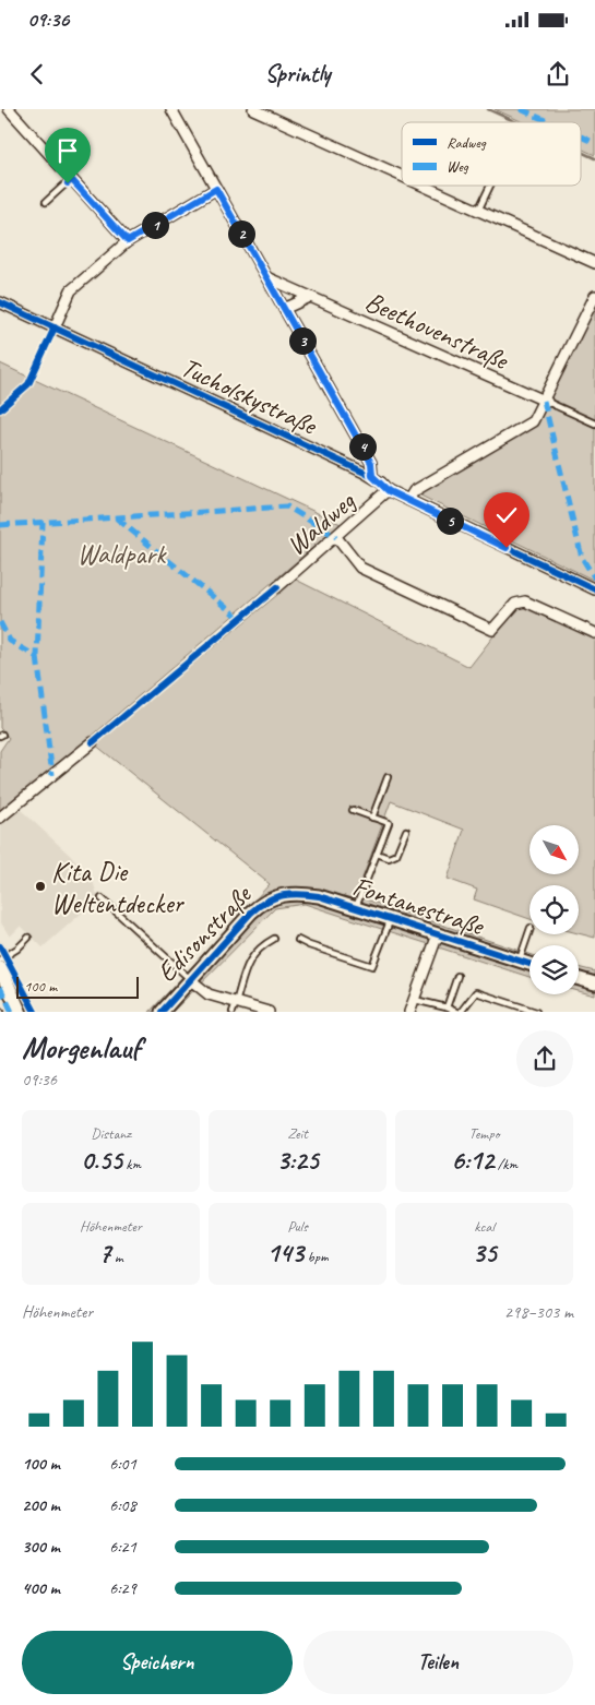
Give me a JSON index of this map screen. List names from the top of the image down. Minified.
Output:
{"streets":{"street":["Beethovenstraße","Tucholskystraße","Waldweg","Fontanestraße","Edisonstraße"]},"crossings":[["Tucholskystraße","Waldweg"],["Fontanestraße","Edisonstraße"]],"parks":["Waldpark"],"places":["Kita Die Weltentdecker"],"legend":["Radweg","Weg"],"scale_bar":"100 m","north":"bottom right","page":{"status":"09:36","header":"Sprintly","pins":["1","2","3","4","5"],"scale":"100 m","heading":["Morgenlauf","09:36"],"stats":[["Distanz","0.55 km"],["Zeit","3:25"],["Tempo","6:12 /km"],["Höhenmeter","7 m"],["Puls","143 bpm"],["kcal","35"]],"chart":["Höhenmeter","298–303 m"],"list":[{"name":"100 m","note":"6:01"},{"name":"200 m","note":"6:08"},{"name":"300 m","note":"6:21"},{"name":"400 m","note":"6:29"}],"buttons":["Speichern","Teilen"]}}
